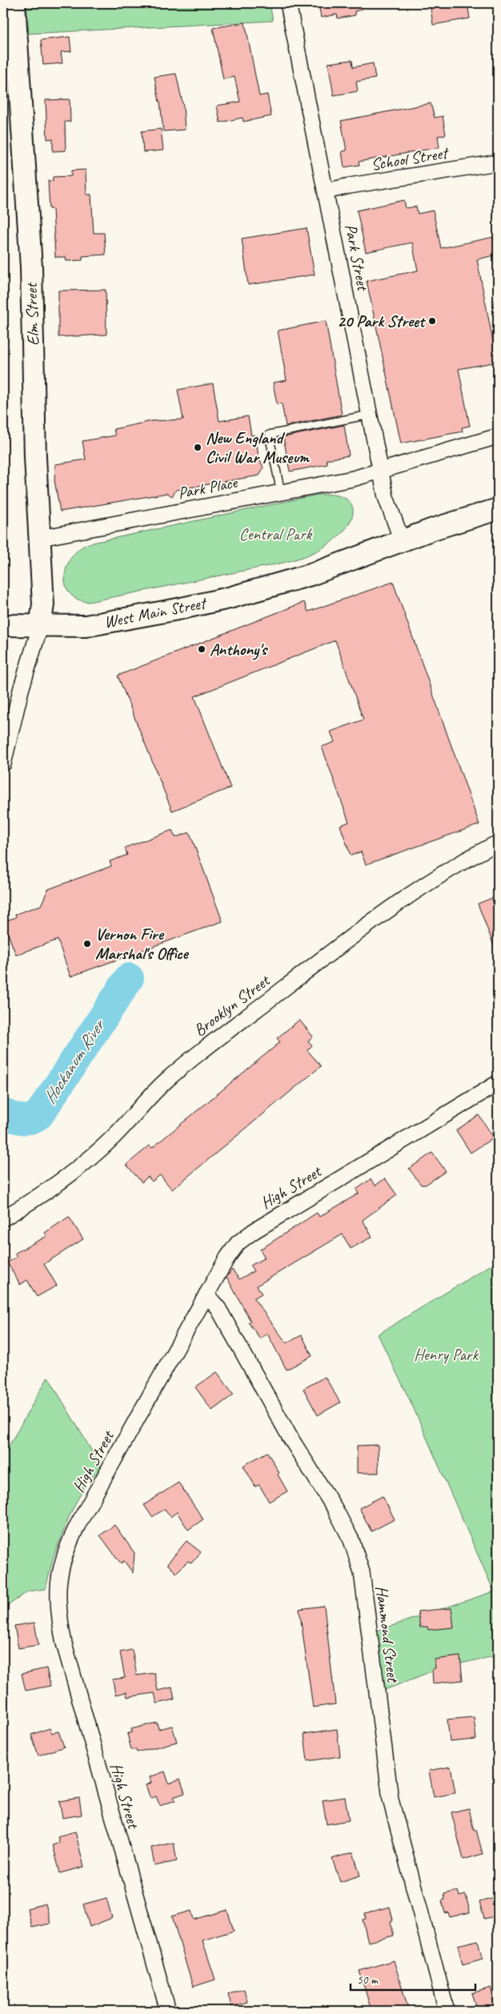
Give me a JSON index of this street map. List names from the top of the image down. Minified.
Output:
{"streets":{"street":["School Street","Park Street","Elm Street","Park Place","West Main Street","Brooklyn Street","High Street","Hammond Street"]},"crossings":[["School Street","Park Street"],["Park Street","Park Place"],["Park Street","West Main Street"],["Elm Street","Park Place"],["Elm Street","West Main Street"],["High Street","Hammond Street"]],"water":["Hockanum River"],"parks":["Central Park","Henry Park"],"places":["20 Park Street","New England Civil War Museum","Anthony's","Vernon Fire Marshal's Office"],"scale_bar":"50 m"}
